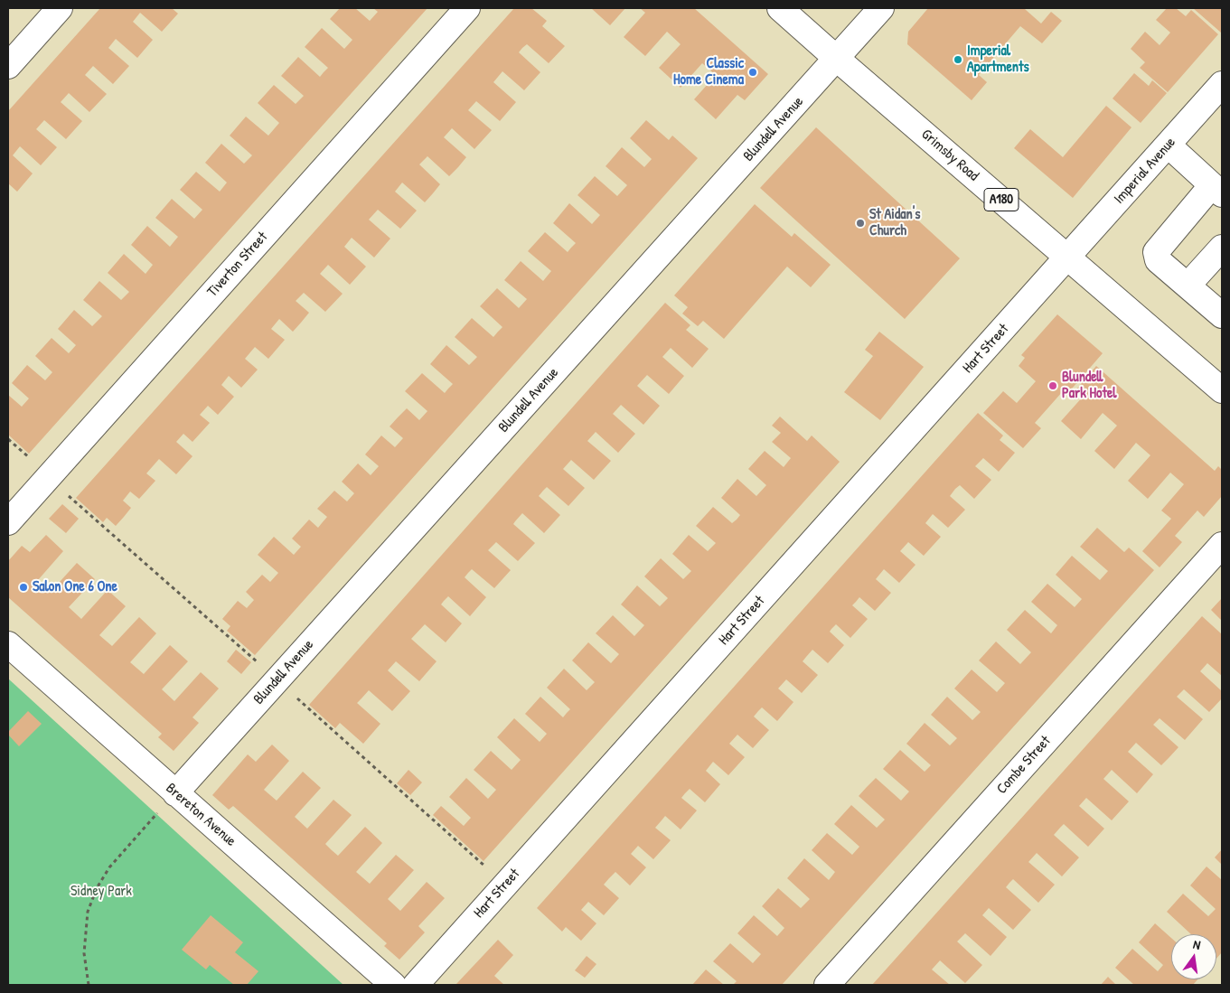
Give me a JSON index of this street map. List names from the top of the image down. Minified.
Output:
{"streets":{"street":["Blundell Avenue","Grimsby Road","Imperial Avenue","A180","Tiverton Street","Hart Street","Combe Street","Brereton Avenue"]},"crossings":[["Blundell Avenue","Grimsby Road"],["Blundell Avenue","Brereton Avenue"],["Grimsby Road","Imperial Avenue"],["Grimsby Road","Hart Street"],["Imperial Avenue","Hart Street"]],"parks":["Sidney Park"],"places":["Imperial Apartments","Classic Home Cinema","St Aidan's Church","Blundell Park Hotel","Salon One 6 One"],"north":"top"}
